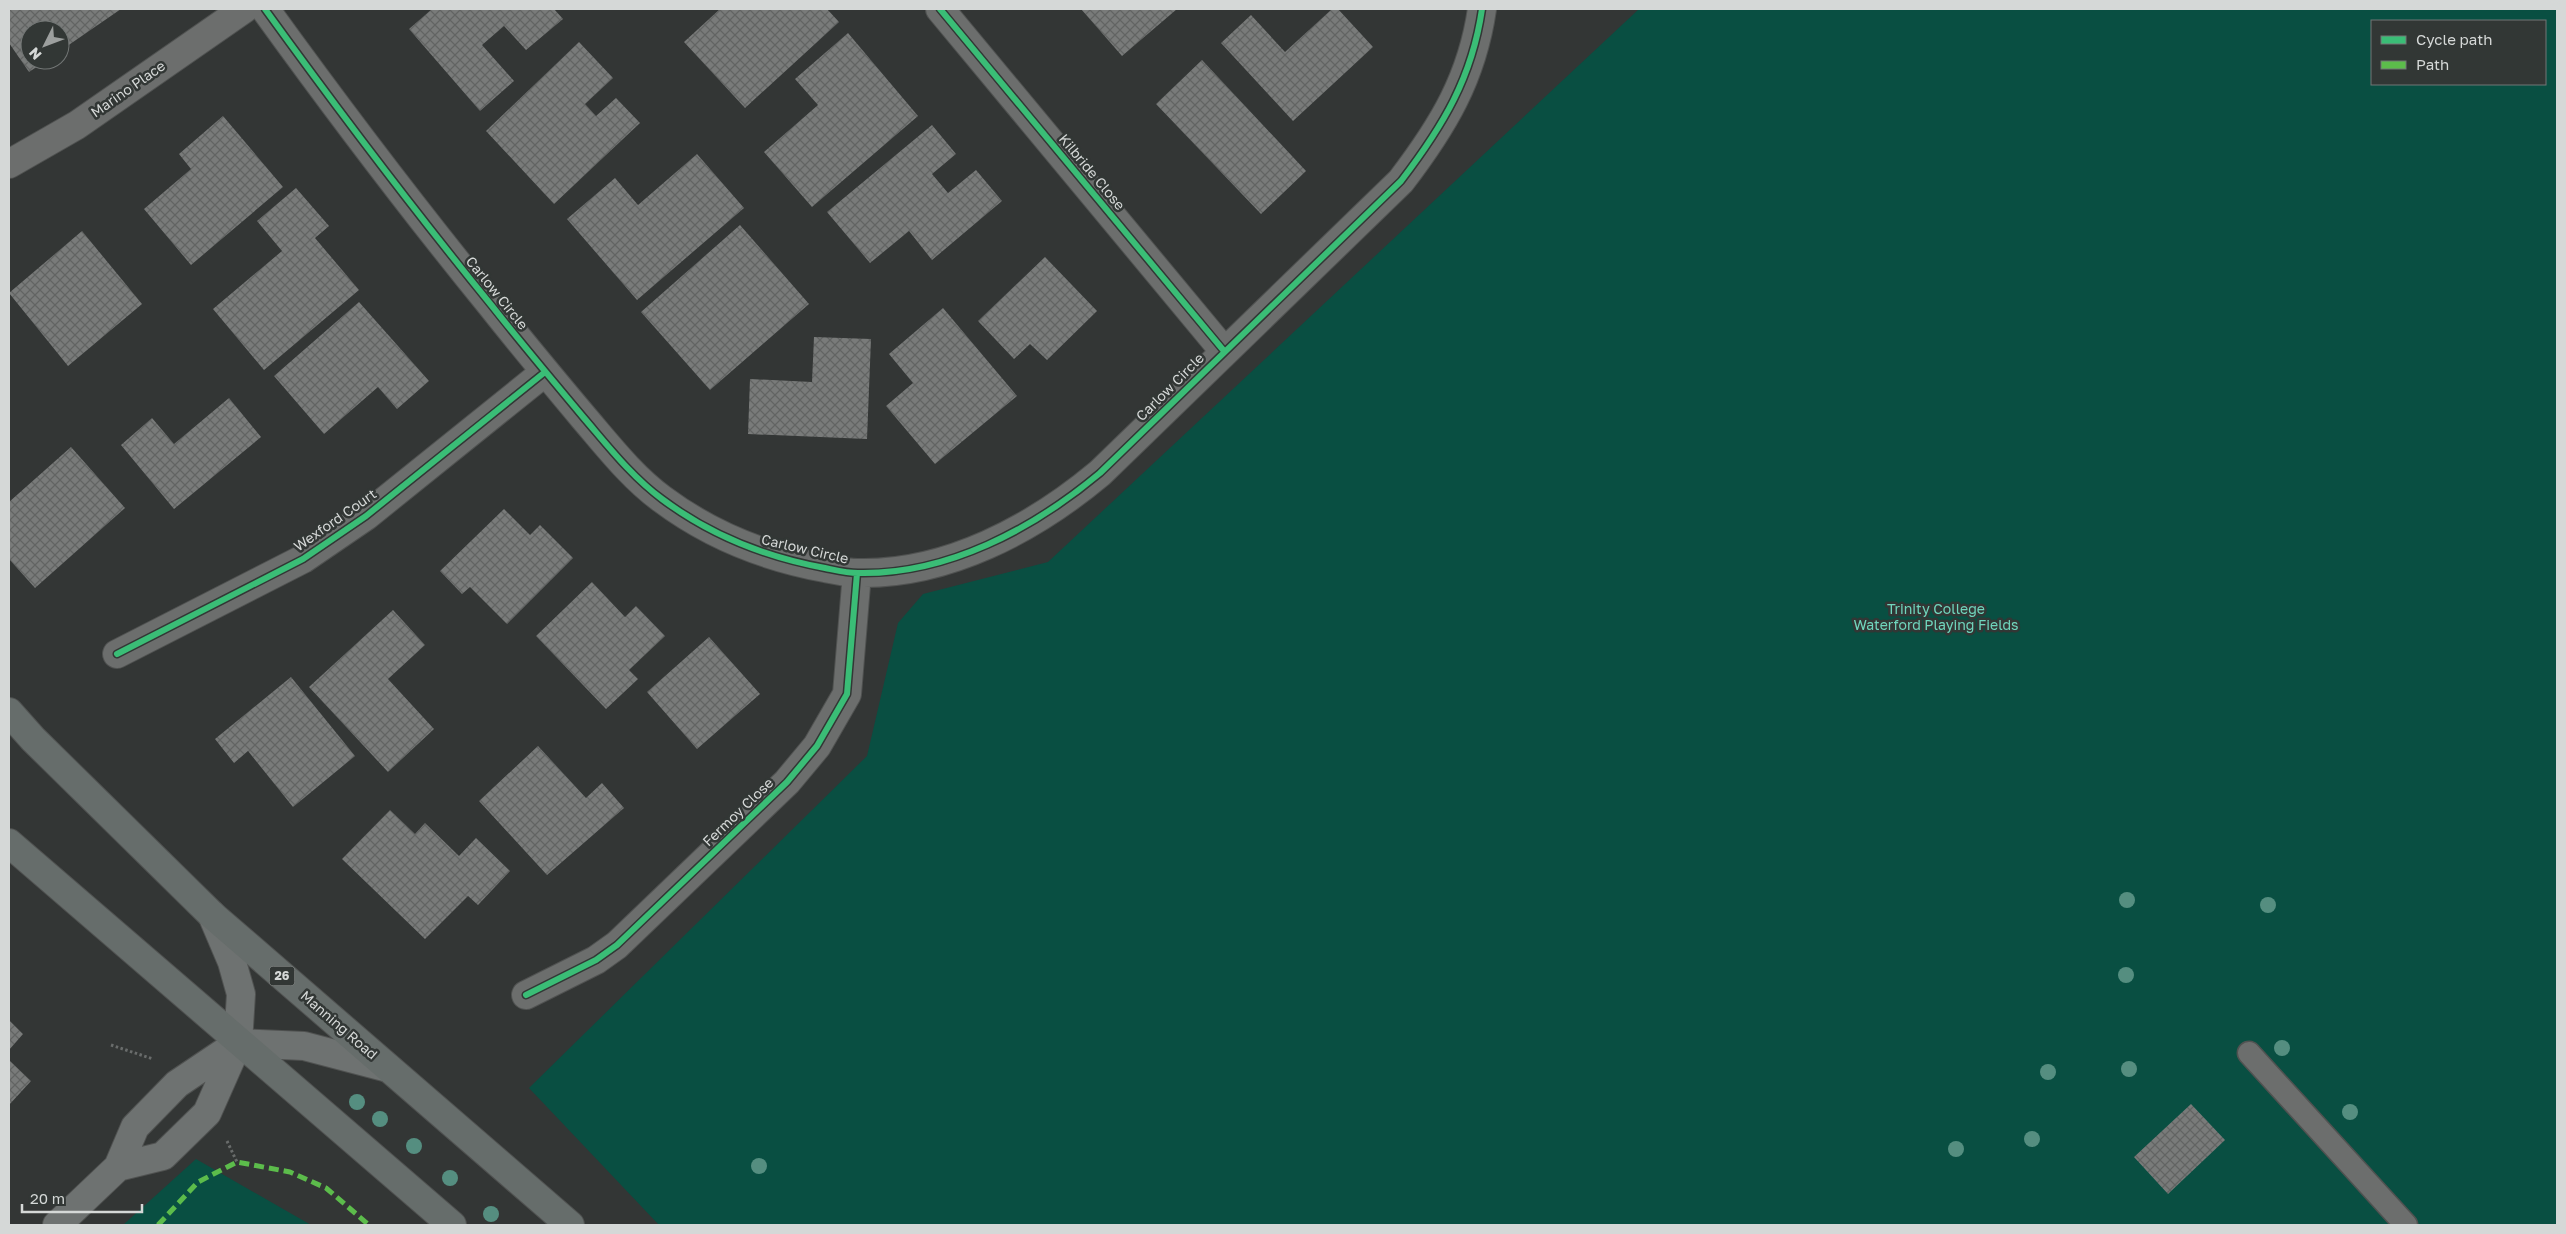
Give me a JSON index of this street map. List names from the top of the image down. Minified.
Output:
{"streets":{"main road":["26","Manning Road"],"street":["Marino Place","Kilbride Close","Carlow Circle","Wexford Court","Fermoy Close"]},"crossings":[["Kilbride Close","Carlow Circle"],["Carlow Circle","Wexford Court"],["Carlow Circle","Fermoy Close"]],"parks":["Trinity College Waterford Playing Fields"],"legend":["Cycle path","Path"],"scale_bar":"20 m","north":"bottom left"}
